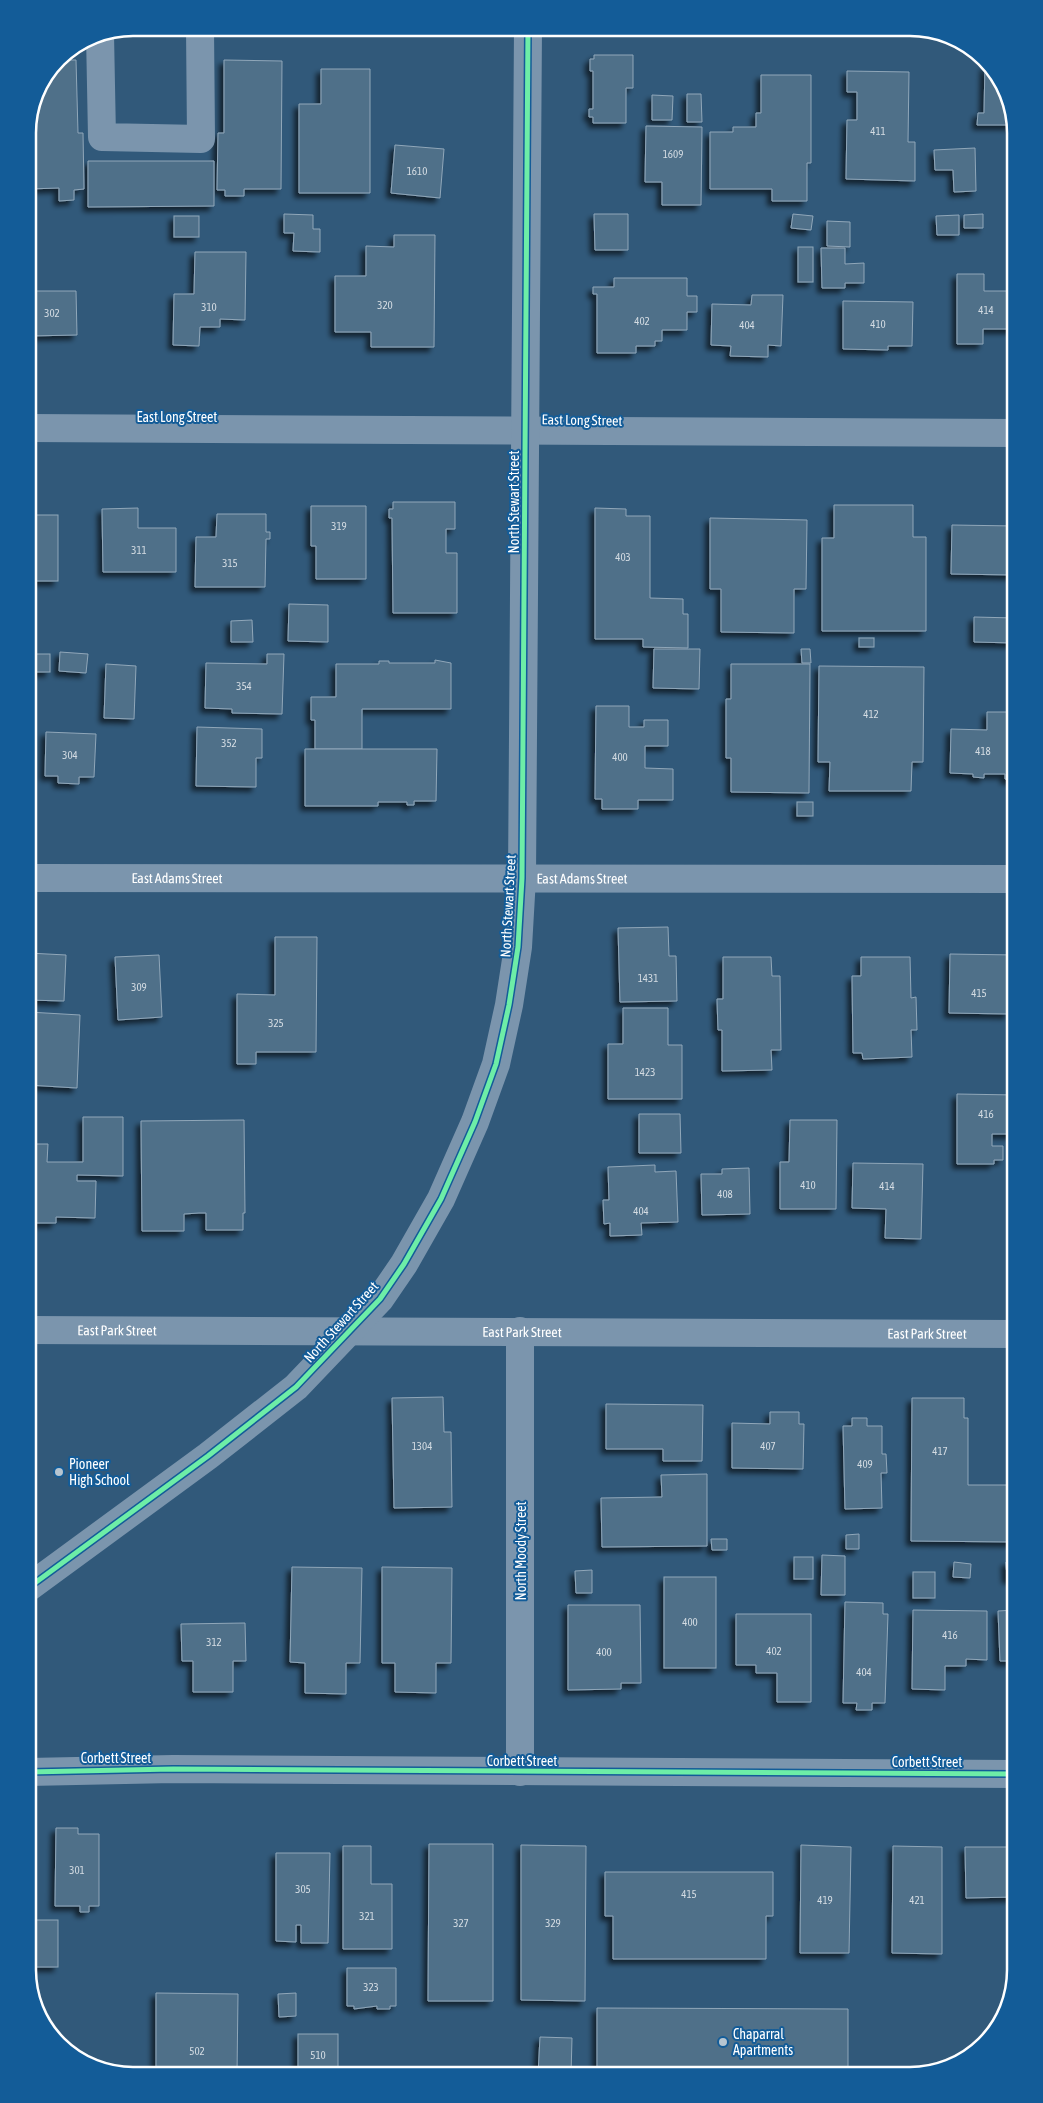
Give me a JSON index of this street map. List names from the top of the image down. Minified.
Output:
{"streets":{"street":["East Long Street","North Stewart Street","East Adams Street","East Park Street","North Moody Street","Corbett Street"]},"crossings":[["East Long Street","North Stewart Street"],["North Stewart Street","East Adams Street"],["North Stewart Street","East Park Street"],["East Park Street","North Moody Street"],["North Moody Street","Corbett Street"]],"places":["Pioneer High School","Chaparral Apartments"],"house_numbers":["411","1609","1610","320","310","414","302","402","410","404","319","311","403","315","354","412","352","418","304","400","1431","309","415","325","1423","416","410","414","408","404","1304","407","417","409","400","416","312","402","400","404","301","305","415","419","421","321","327","329","323","502","510"]}
